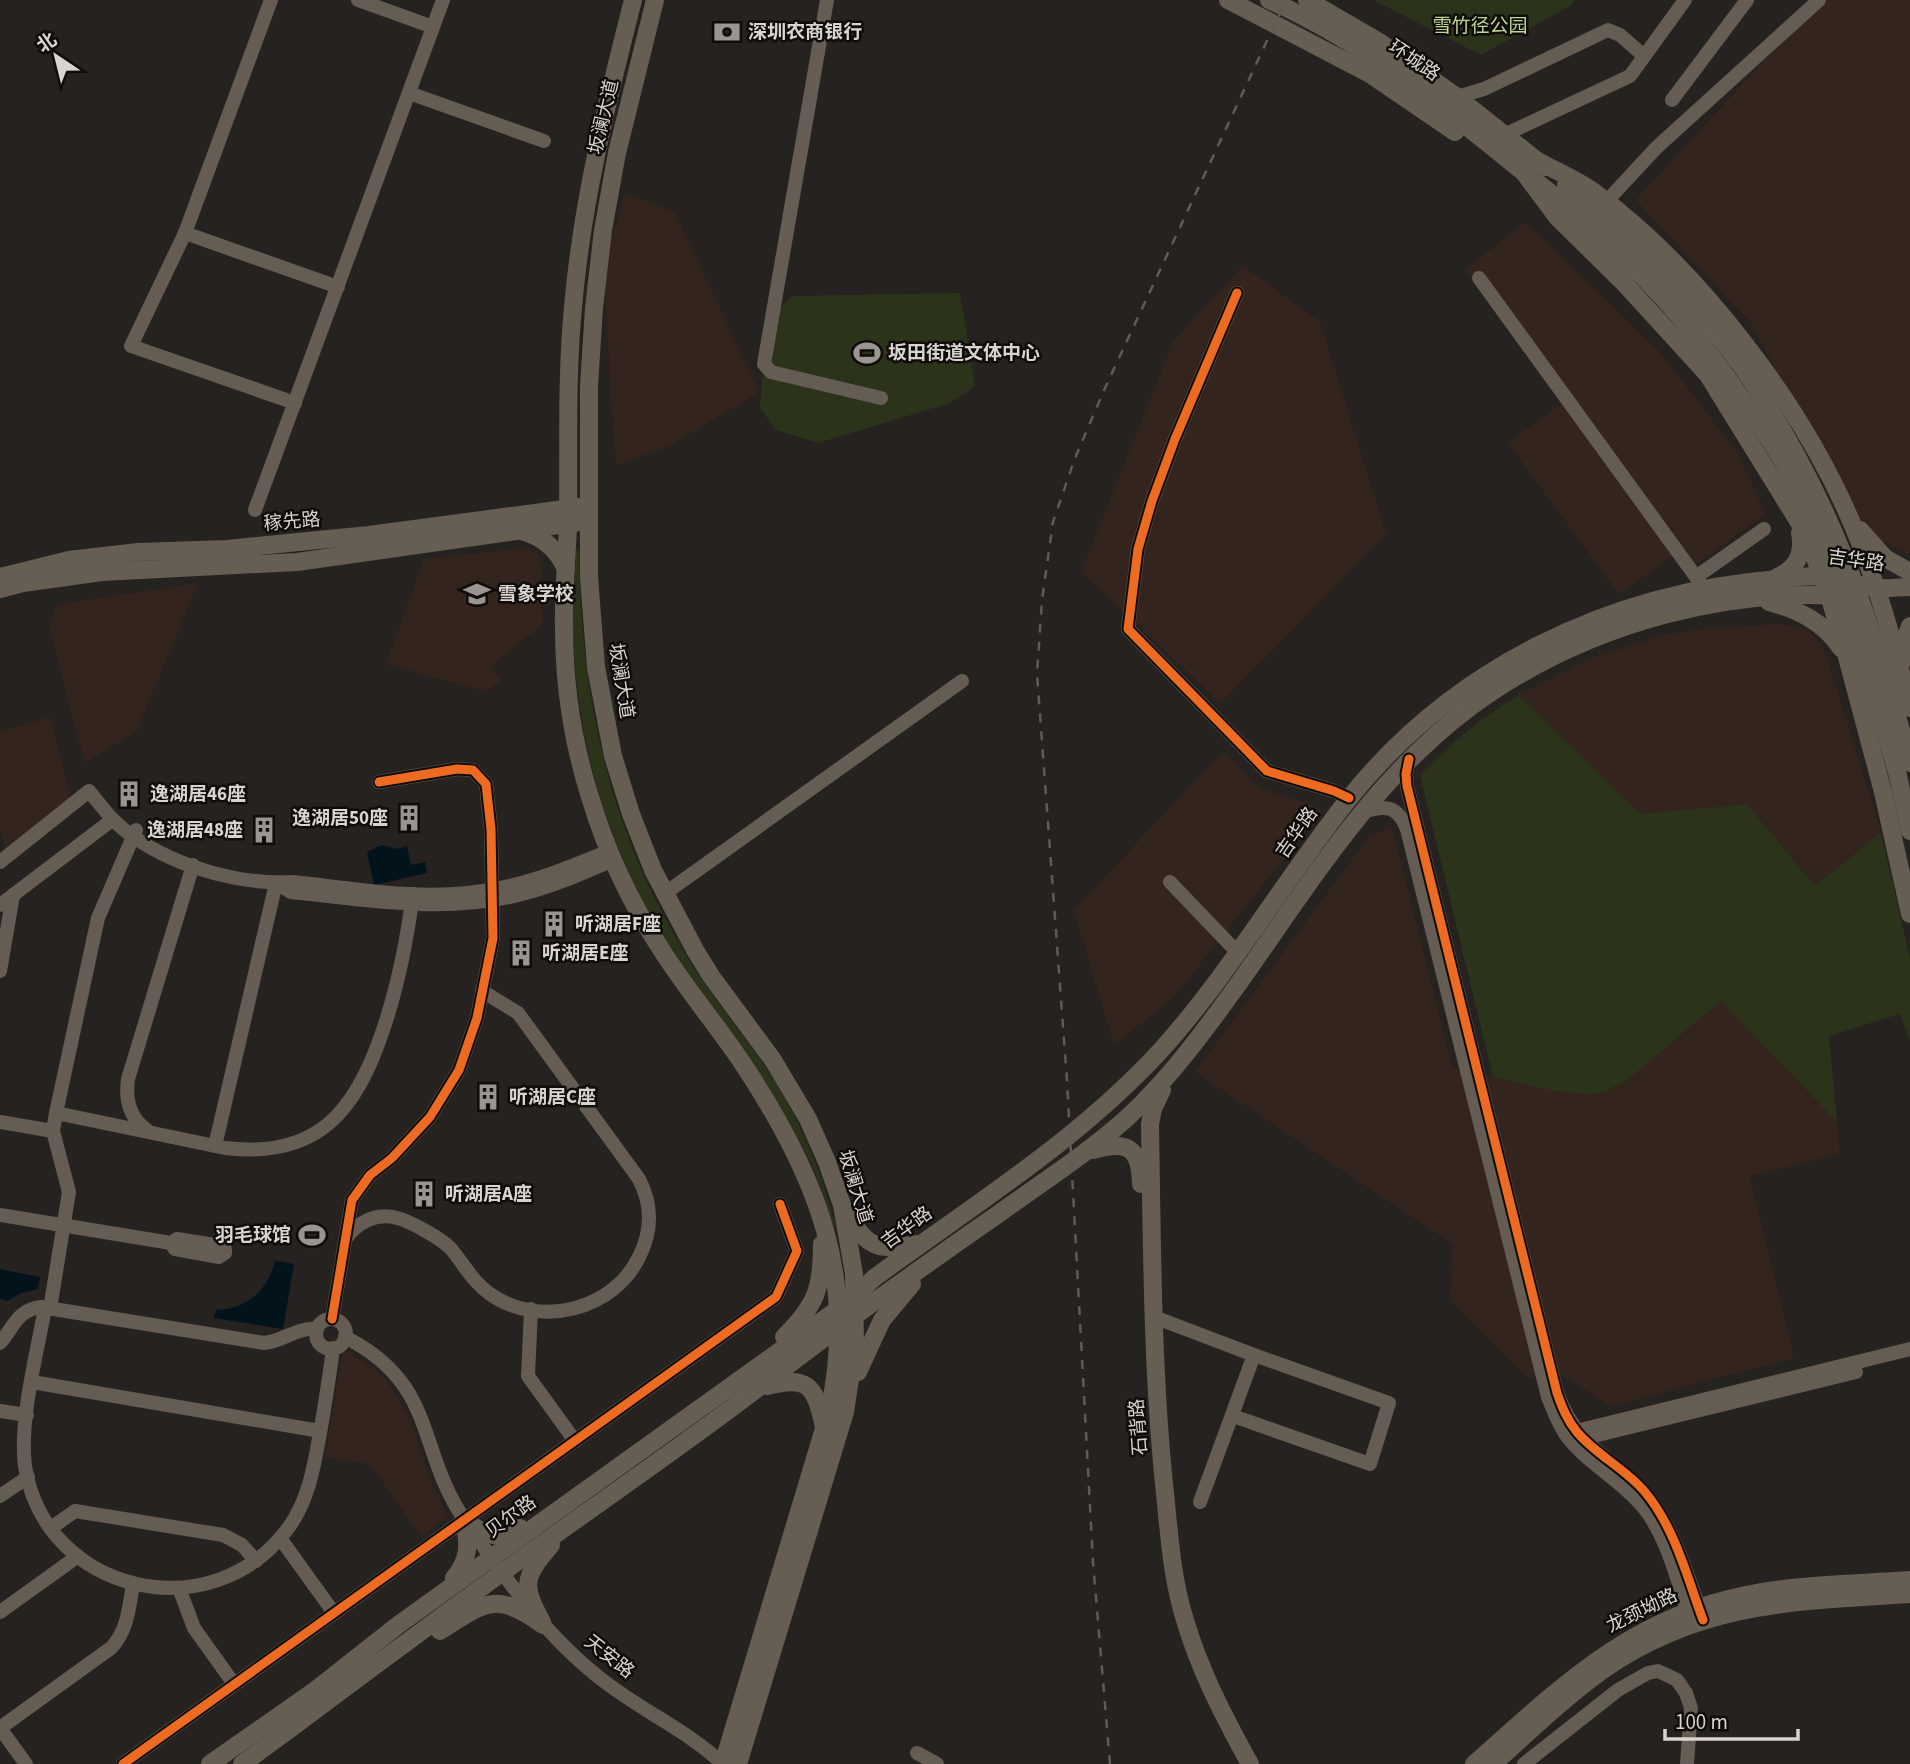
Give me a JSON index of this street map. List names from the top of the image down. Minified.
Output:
{"streets":{"main road":["环城路","坂澜大道","稼先路","吉华路","石背路","贝尔路","龙颈坳路"],"street":["天安路"]},"crossings":[["坂澜大道","稼先路"],["坂澜大道","吉华路"],["坂澜大道","贝尔路"],["吉华路","石背路"],["吉华路","贝尔路"],["贝尔路","天安路"]],"parks":["雪竹径公园"],"places":{"bank":["深圳农商银行"],"sports":["坂田街道文体中心","羽毛球馆"],"school or university":["雪象学校"],"building":["逸湖居46座","逸湖居50座","逸湖居48座","听湖居F座","听湖居E座","听湖居C座","听湖居A座"]},"scale_bar":"100 m","north":"top left"}
